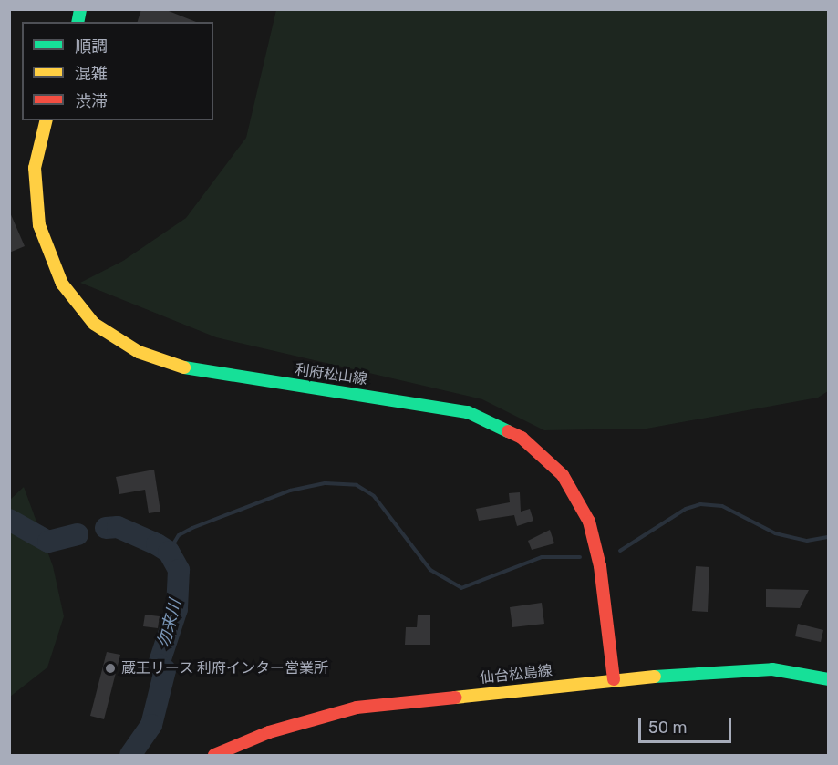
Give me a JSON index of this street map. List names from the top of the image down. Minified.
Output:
{"streets":{"main road":["利府松山線","仙台松島線"]},"crossings":[["利府松山線","仙台松島線"]],"water":["勿来川"],"places":["蔵王リース 利府インター営業所"],"legend":["順調","混雑","渋滞"],"scale_bar":"50 m"}
